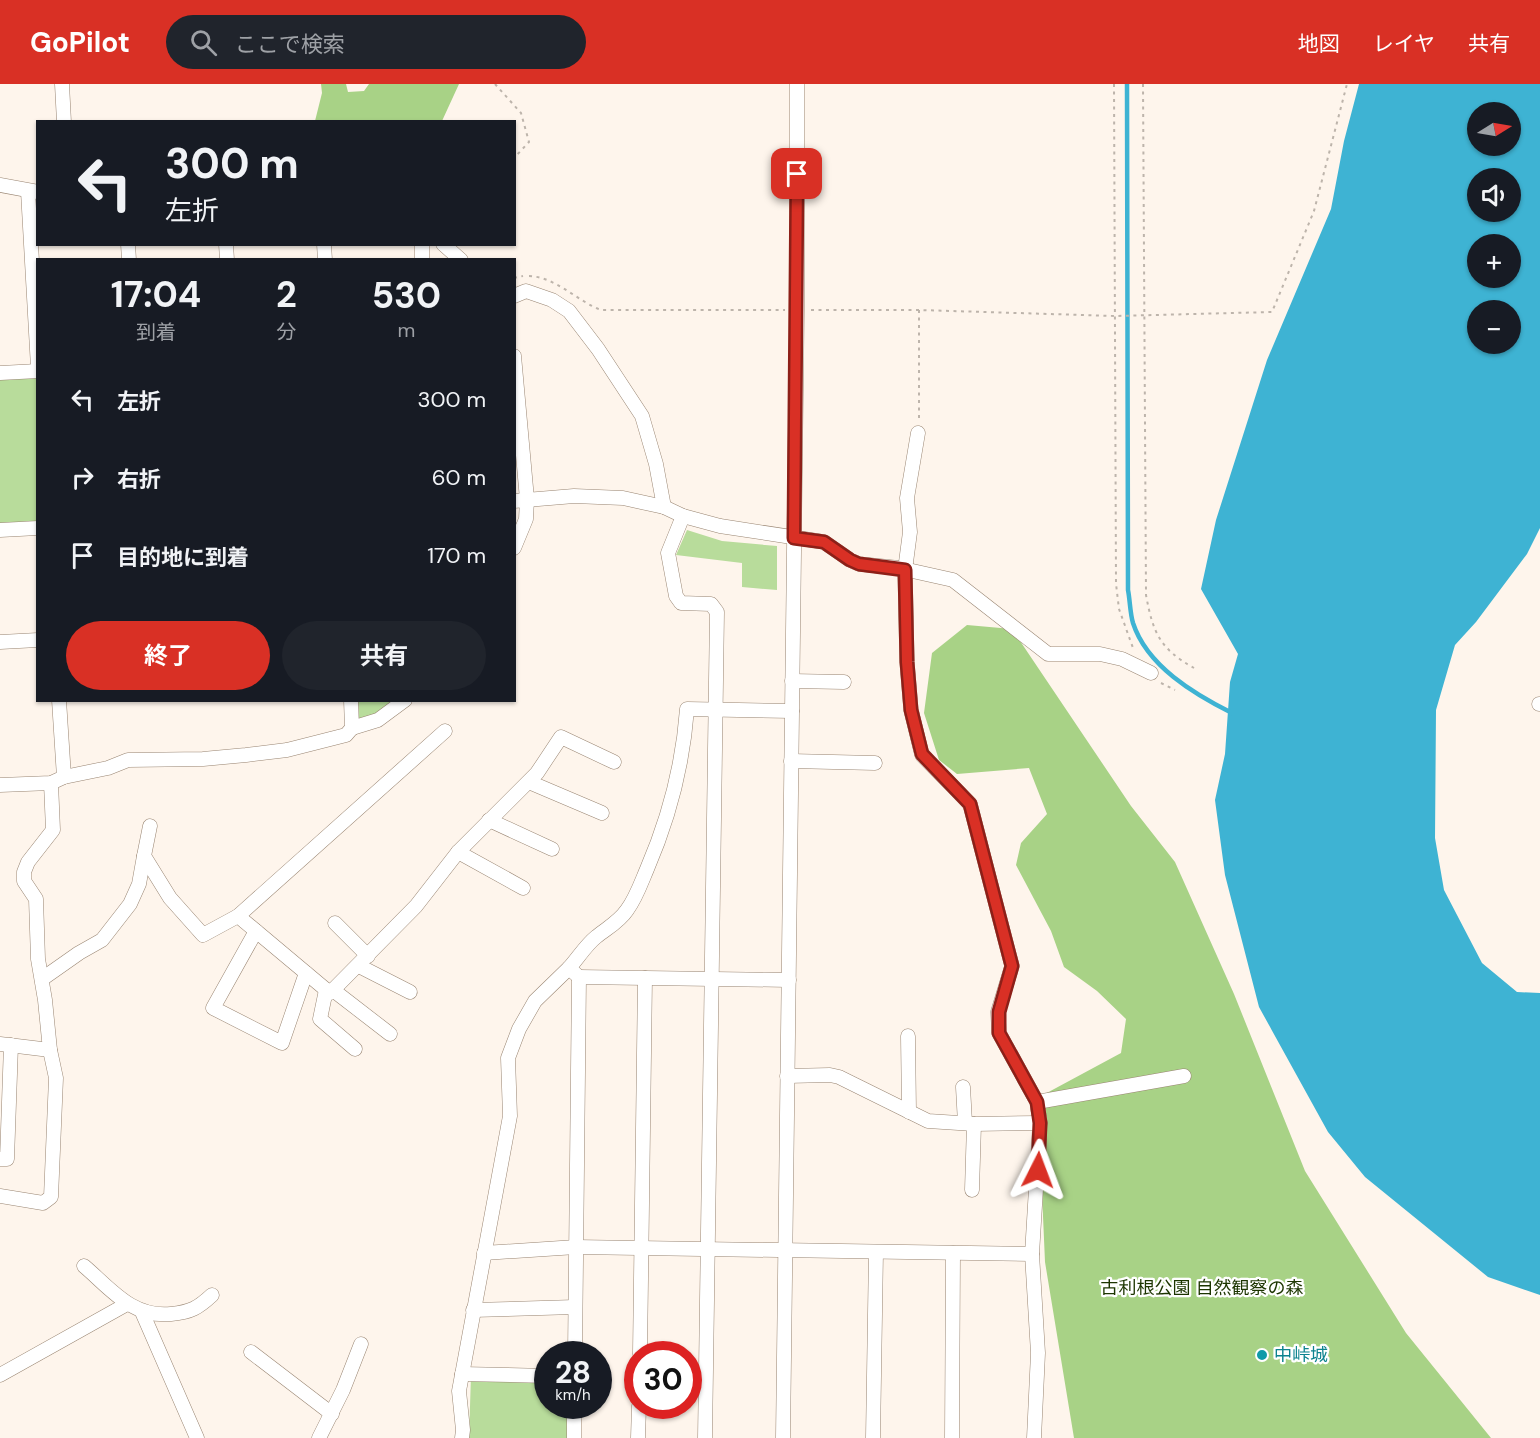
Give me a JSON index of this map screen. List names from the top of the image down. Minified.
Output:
{"parks":["古利根公園 自然観察の森"],"places":["中峠城"],"north":"right","page":{"header":"GoPilot","search":"ここで検索","nav":["地図","レイヤ","共有"],"map_buttons":["+","−"],"turn":["300 m","左折"],"eta":["17:04","到着","2","分","530","m"],"list":[{"name":"左折","value":"300 m"},{"name":"右折","value":"60 m"},{"name":"目的地に到着","value":"170 m"}],"buttons":["終了","共有"],"speed":"28 km/h","limit":"30"}}
